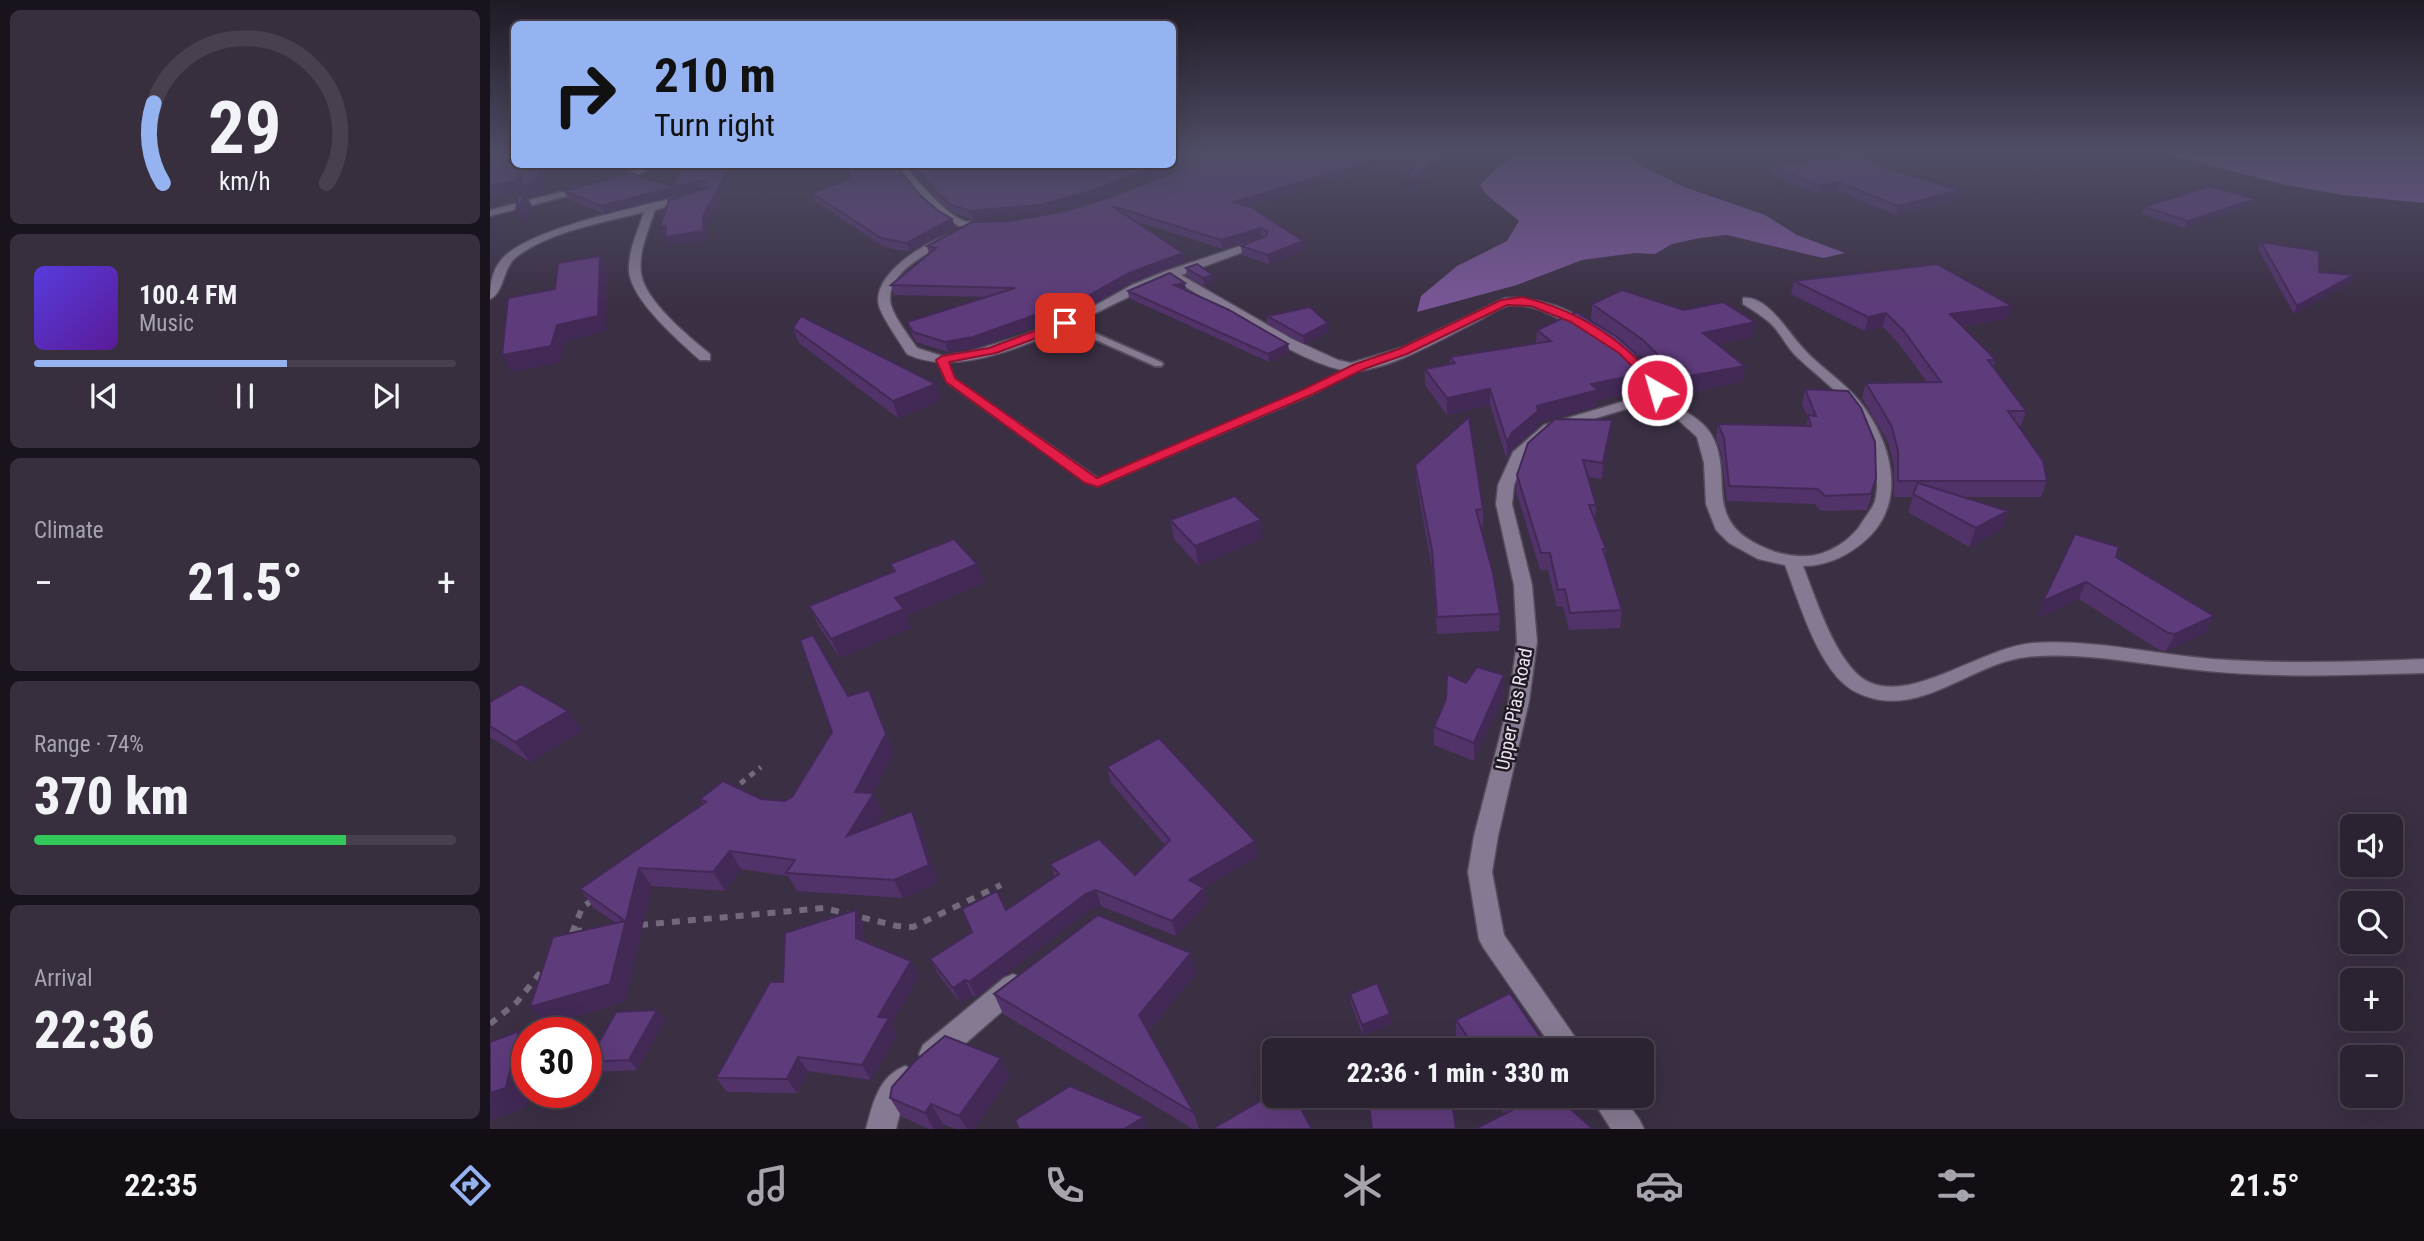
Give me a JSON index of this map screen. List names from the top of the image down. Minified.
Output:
{"streets":{"street":["Upper Pias Road"]},"page":{"turn":["210 m","Turn right"],"song":["100.4 FM","Music"],"tile":["Climate",["Range · 74%","370 km"],["Arrival","22:36"]],"heat":["−","21.5°","+"],"map_buttons":["+","−"],"limit":"30","trip":"22:36 · 1 min · 330 m","tabs":["22:35","21.5°"],"gauge":["29","km/h"]}}
